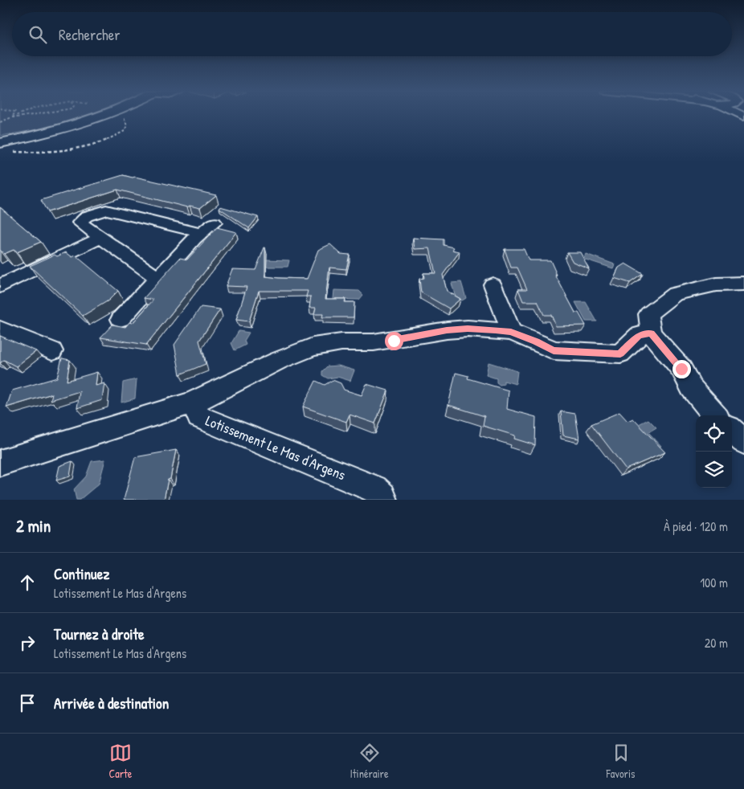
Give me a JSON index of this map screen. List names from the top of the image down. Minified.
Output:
{"streets":{"street":["Lotissement Le Mas d'Argens"]},"page":{"search":"Rechercher","heading":["2 min","À pied · 120 m"],"list":[["Continuez","Lotissement Le Mas d'Argens","100 m"],["Tournez à droite","Lotissement Le Mas d'Argens","20 m"],"Arrivée à destination"],"nav":["Carte","Itinéraire","Favoris"]}}
